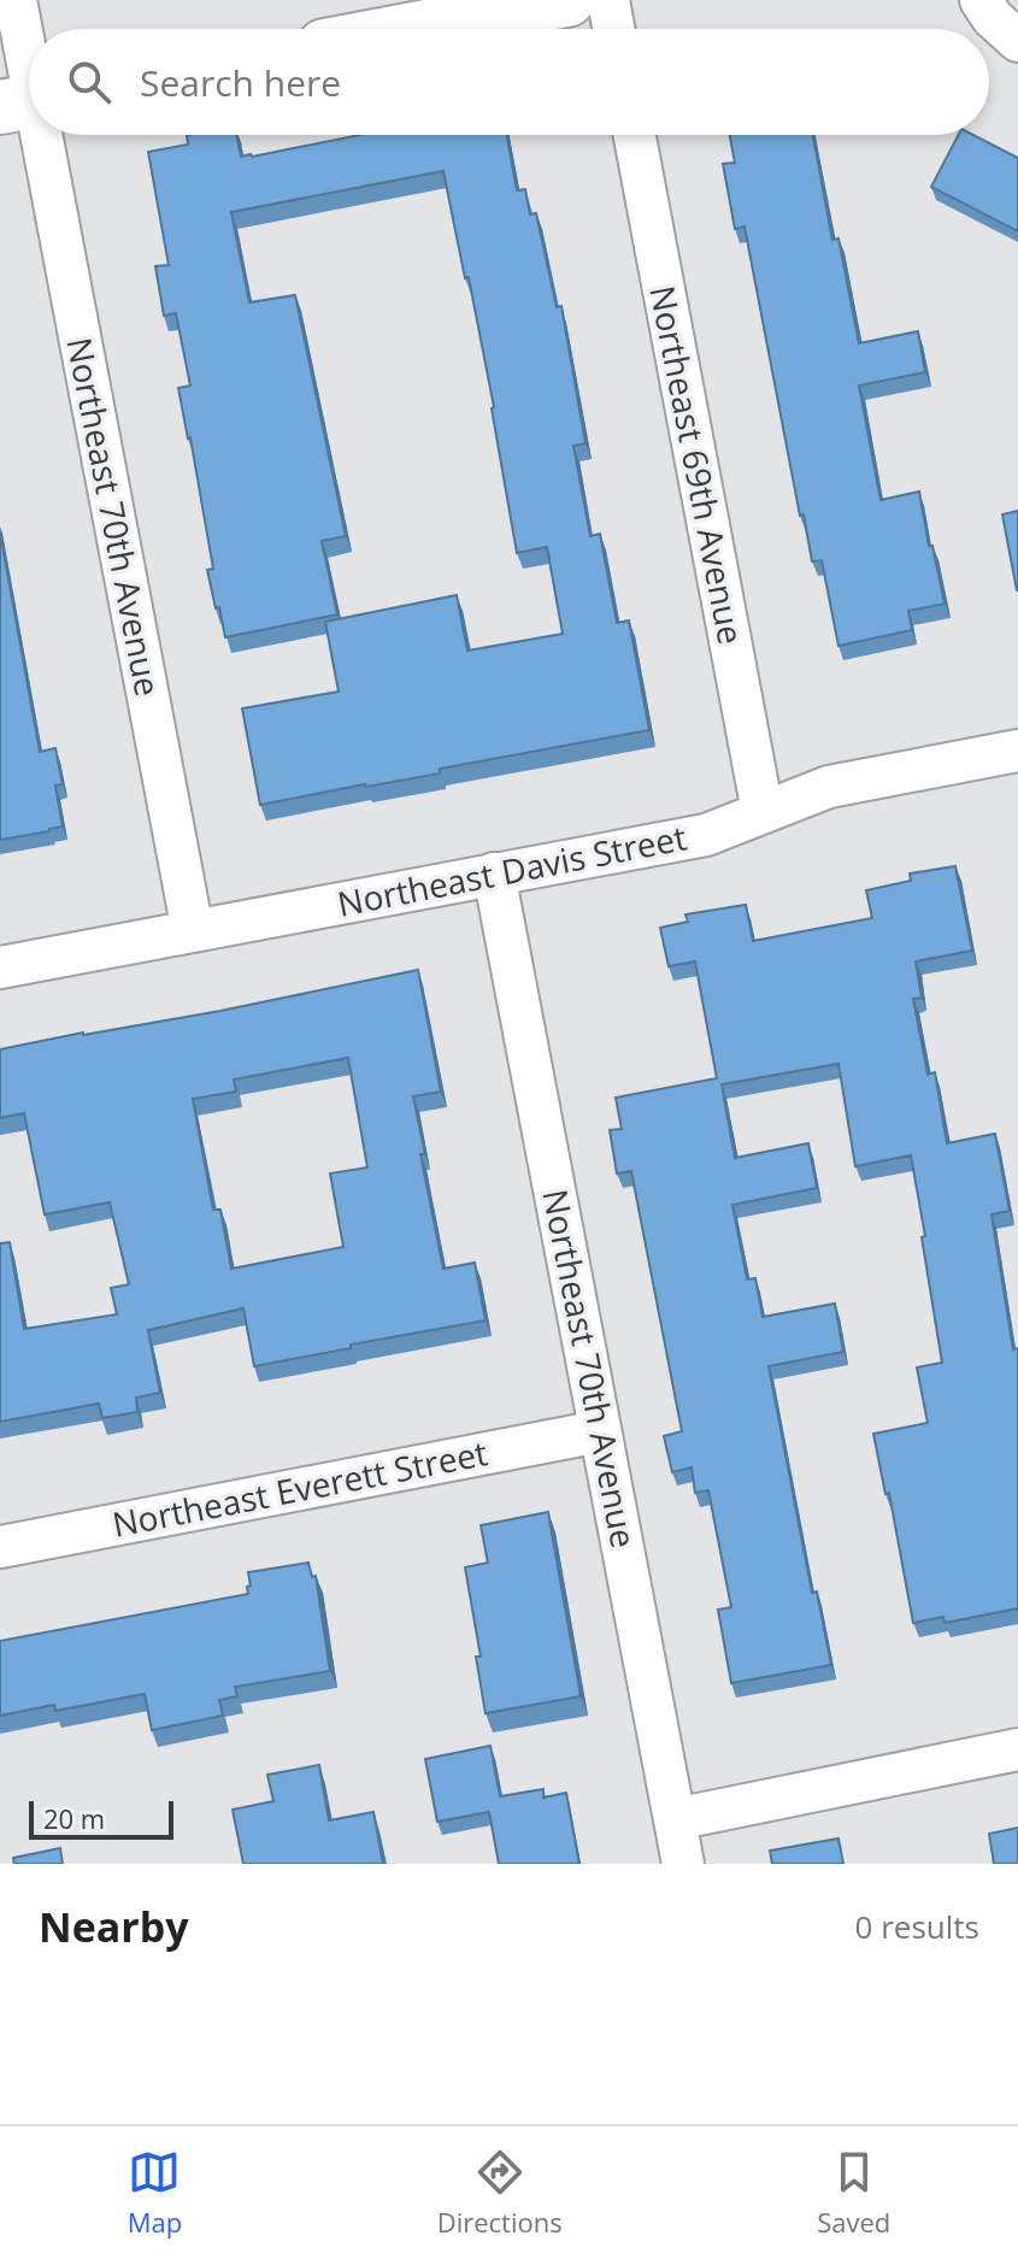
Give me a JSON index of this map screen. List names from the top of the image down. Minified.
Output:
{"streets":{"street":["Northeast 69th Avenue","Northeast 70th Avenue","Northeast Davis Street","Northeast Everett Street"]},"crossings":[["Northeast 69th Avenue","Northeast Davis Street"],["Northeast 70th Avenue","Northeast Davis Street"],["Northeast 70th Avenue","Northeast Everett Street"]],"scale_bar":"20 m","page":{"search":"Search here","scale":"20 m","heading":["Nearby","0 results"],"nav":["Map","Directions","Saved"]}}
